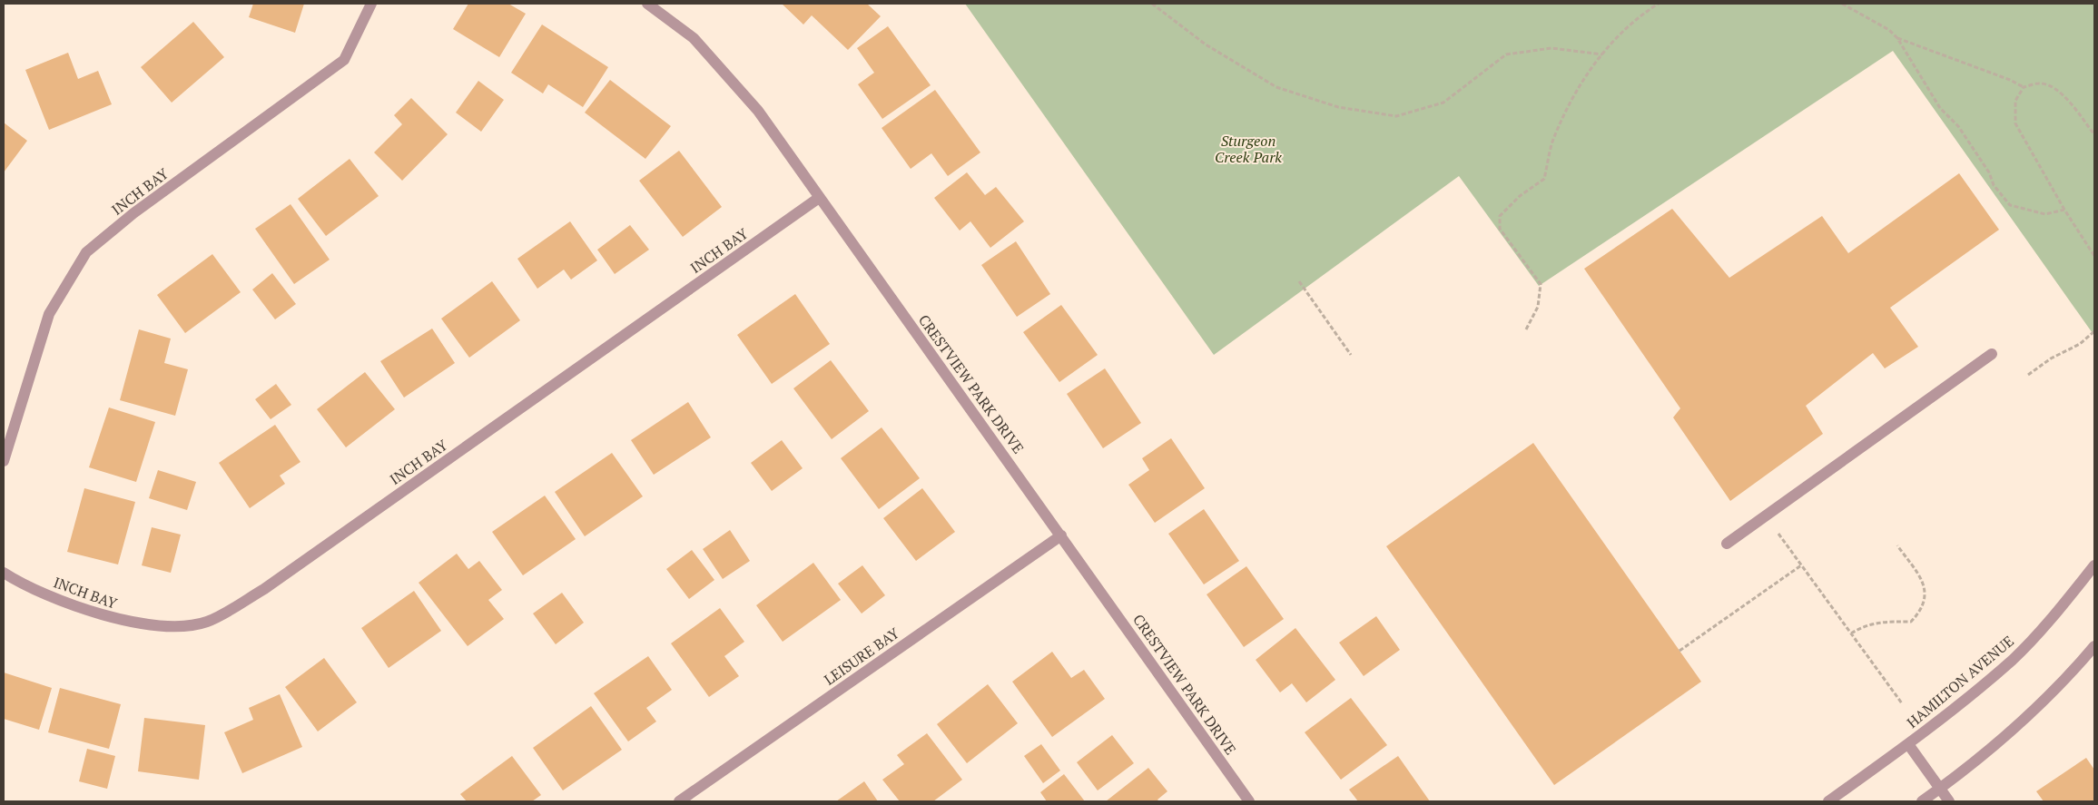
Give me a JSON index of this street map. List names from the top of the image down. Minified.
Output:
{"streets":{"street":["INCH BAY","CRESTVIEW PARK DRIVE","LEISURE BAY","HAMILTON AVENUE"]},"crossings":[["INCH BAY","CRESTVIEW PARK DRIVE"],["CRESTVIEW PARK DRIVE","LEISURE BAY"]],"parks":["Sturgeon Creek Park"]}
